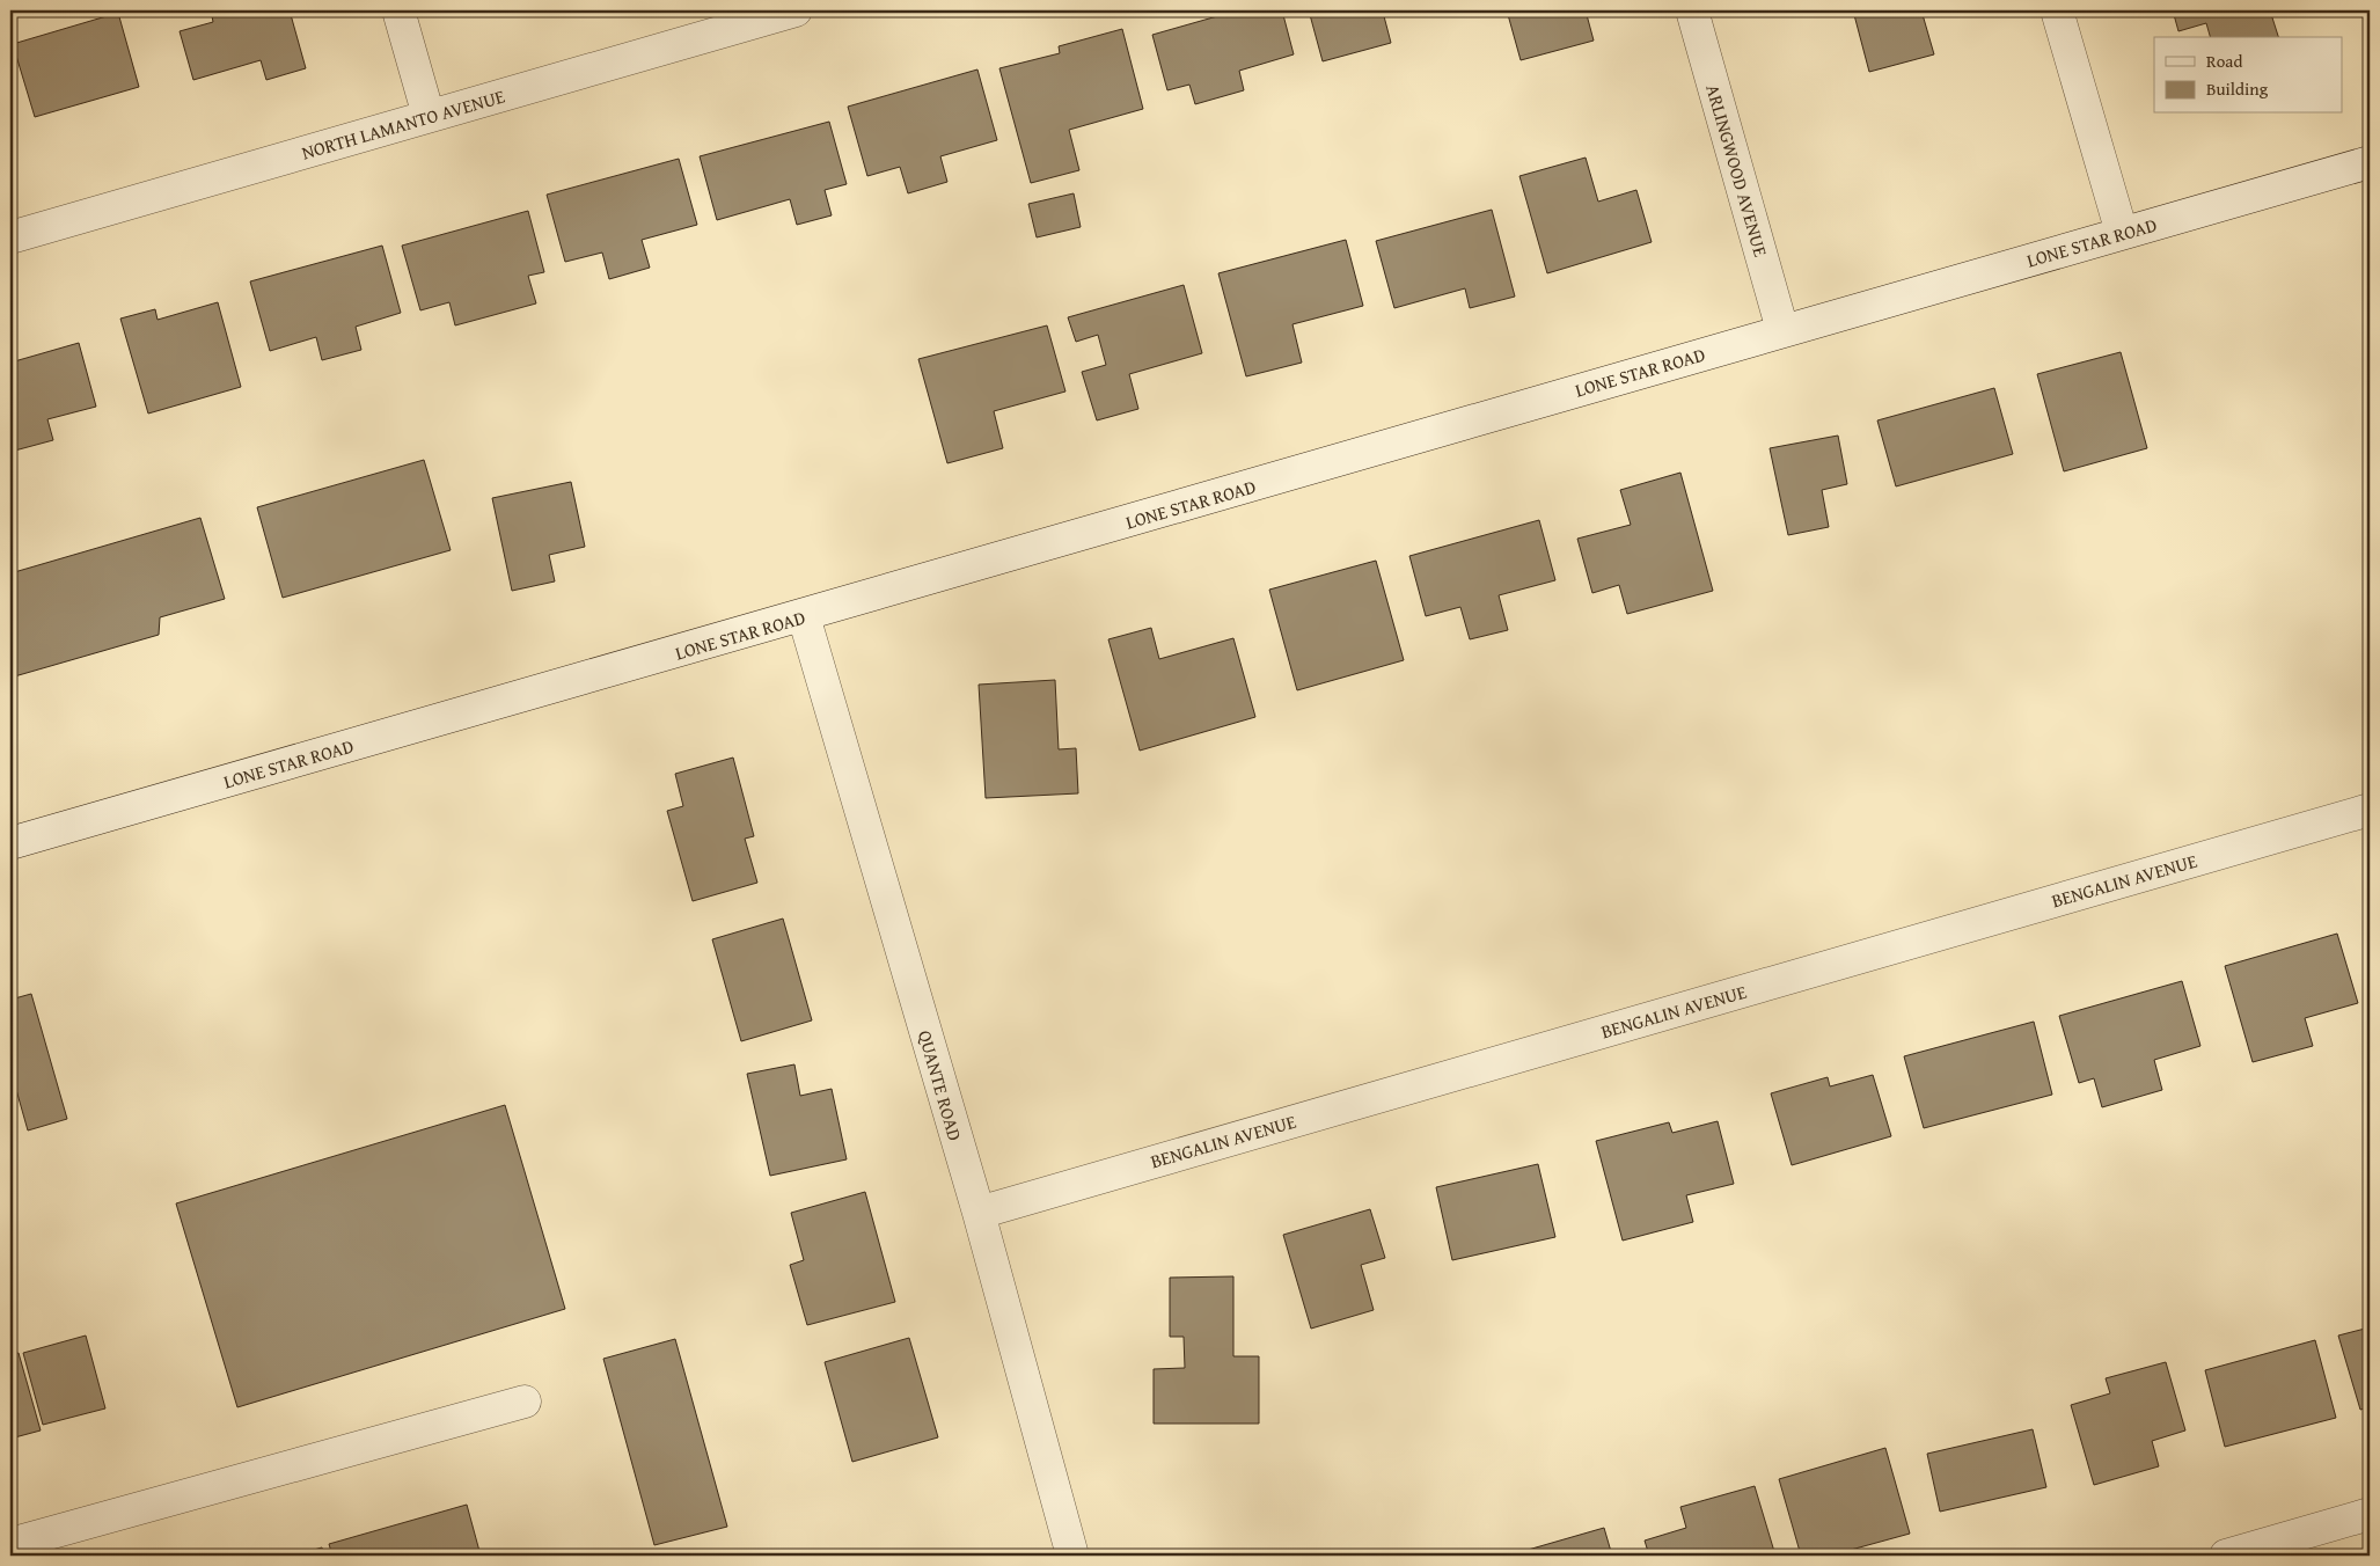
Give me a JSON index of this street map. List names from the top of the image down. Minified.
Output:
{"streets":{"street":["NORTH LAMANTO AVENUE","ARLINGWOOD AVENUE","LONE STAR ROAD","BENGALIN AVENUE","QUANTE ROAD"]},"crossings":[["ARLINGWOOD AVENUE","LONE STAR ROAD"],["LONE STAR ROAD","QUANTE ROAD"],["BENGALIN AVENUE","QUANTE ROAD"]],"legend":["Road","Building"]}
